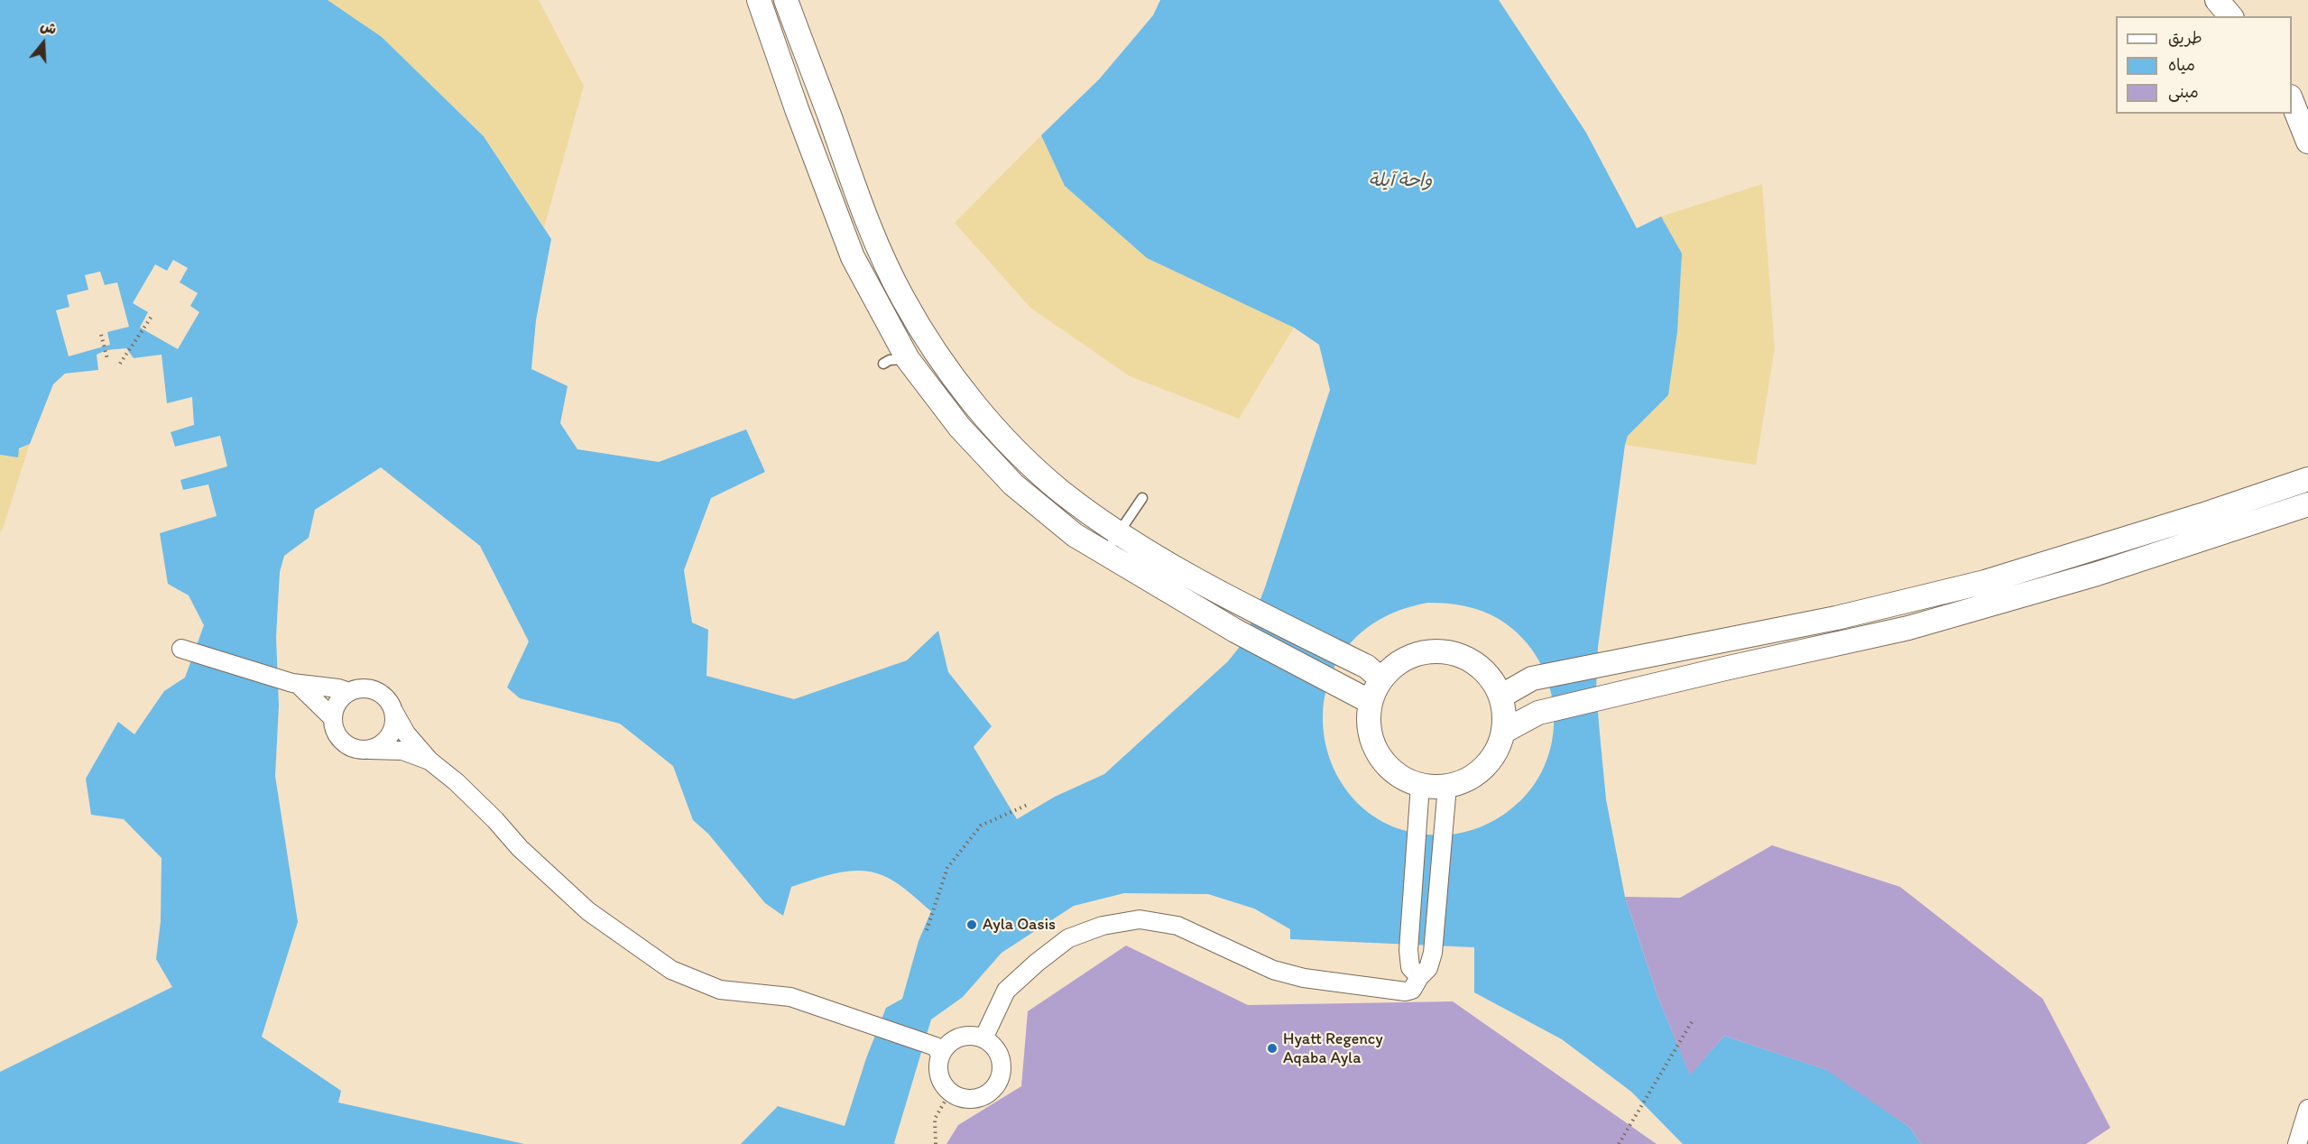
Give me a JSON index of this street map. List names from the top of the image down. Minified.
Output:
{"water":["واحة آيلة"],"places":["Ayla Oasis","Hyatt Regency Aqaba Ayla"],"legend":["طريق","مياه","مبنى"],"north":"top"}
